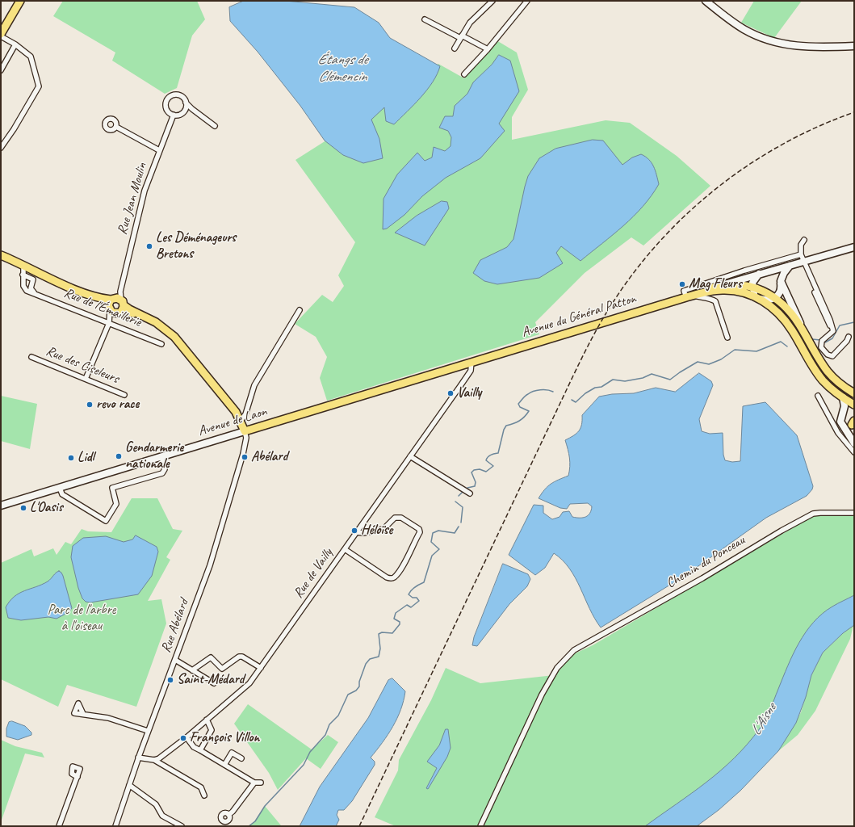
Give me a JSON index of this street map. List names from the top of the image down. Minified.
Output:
{"streets":{"main road":["Avenue du Général Patton","Avenue de Laon"],"street":["Rue Jean Moulin","Rue de l'Émaillerie","Rue des Ciseleurs","Chemin du Ponceau","Rue de Vailly","Rue Abélard"]},"crossings":[["Rue Jean Moulin","Rue de l'Émaillerie"],["Avenue du Général Patton","Avenue de Laon"],["Avenue du Général Patton","Rue de Vailly"],["Avenue de Laon","Rue de Vailly"],["Avenue de Laon","Rue Abélard"]],"water":["Étangs de Clémencin","L'Aisne"],"parks":["Parc de l'arbre à l'oiseau"],"places":["Les Déménageurs Bretons","Mag Fleurs","Vailly","revo race","Gendarmerie nationale","Abélard","Lidl","L'Oasis","Héloïse","Saint-Médard","François Villon"]}
